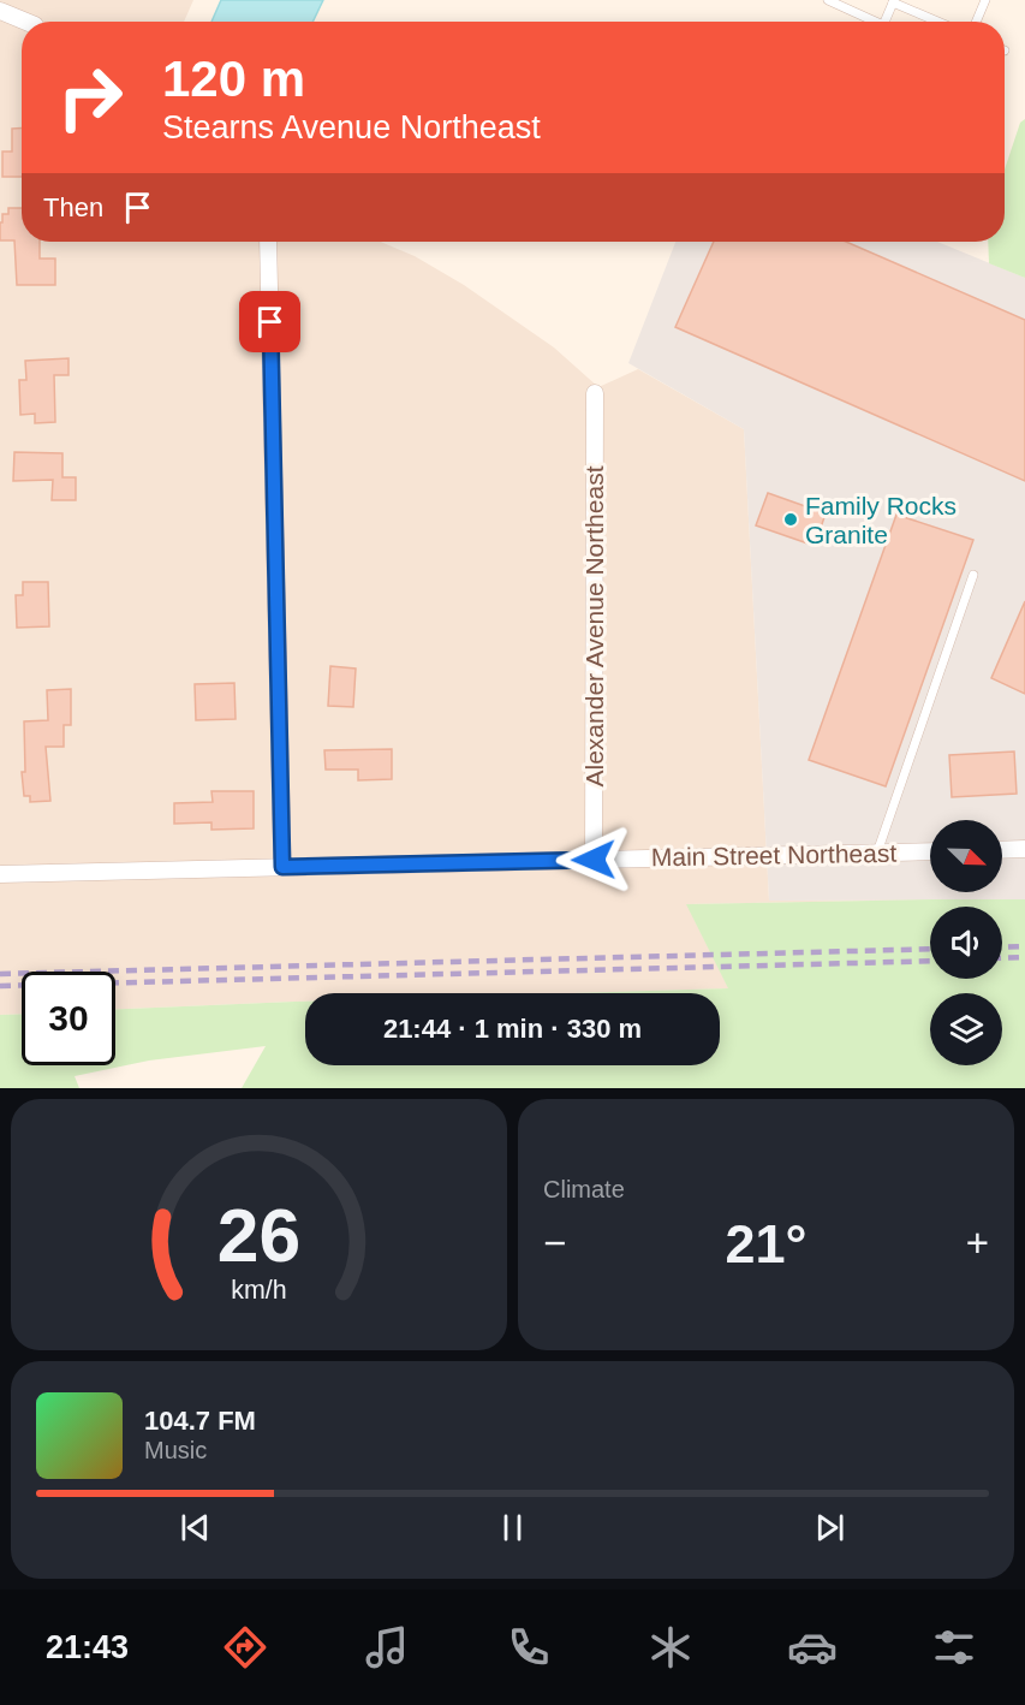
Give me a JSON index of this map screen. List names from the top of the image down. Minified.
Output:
{"streets":{"street":["Alexander Avenue Northeast","Main Street Northeast"]},"crossings":[["Alexander Avenue Northeast","Main Street Northeast"]],"places":["Family Rocks Granite"],"north":"bottom right","page":{"turn":["120 m","Stearns Avenue Northeast"],"then":"Then","limit":"30","trip":"21:44 · 1 min · 330 m","tile":"Climate","heat":["−","21°","+"],"song":["104.7 FM","Music"],"tabs":"21:43","gauge":["26","km/h"]}}
